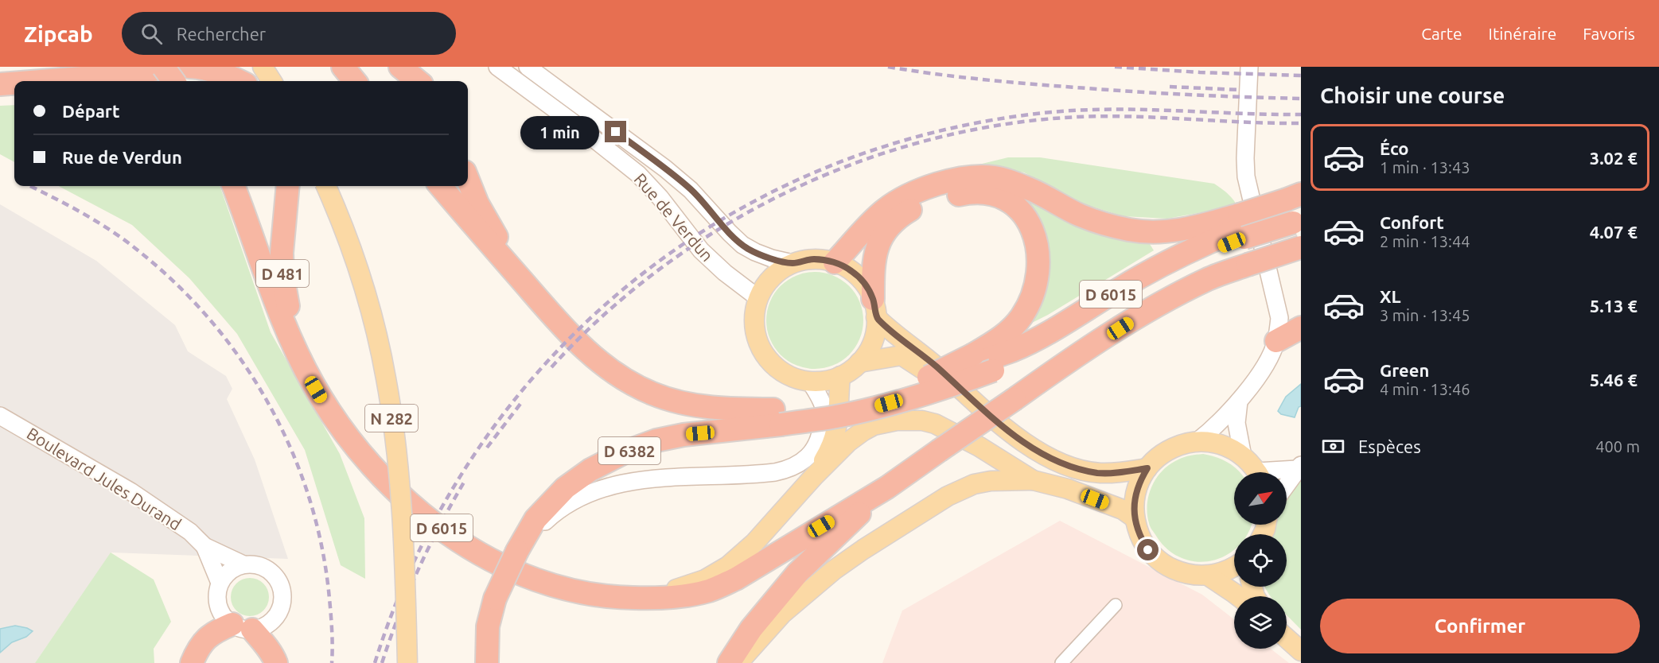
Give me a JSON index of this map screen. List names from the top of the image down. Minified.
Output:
{"streets":{"highway":["D 481","D 6015","D 6382"],"main road":["Rue de Verdun","N 282","Boulevard Jules Durand"]},"crossings":[["D 481","D 6015"],["D 6015","D 6382"]],"north":"top right","page":{"header":"Zipcab","search":"Rechercher","nav":["Carte","Itinéraire","Favoris"],"heading":"Choisir une course","banner":["Départ","Rue de Verdun"],"bubble":"1 min","list":[{"name":"Éco","note":"1 min · 13:43","value":"3.02 €"},{"name":"Confort","note":"2 min · 13:44","value":"4.07 €"},{"name":"XL","note":"3 min · 13:45","value":"5.13 €"},{"name":"Green","note":"4 min · 13:46","value":"5.46 €"}],"pay":["Espèces","400 m"],"buttons":"Confirmer"}}
